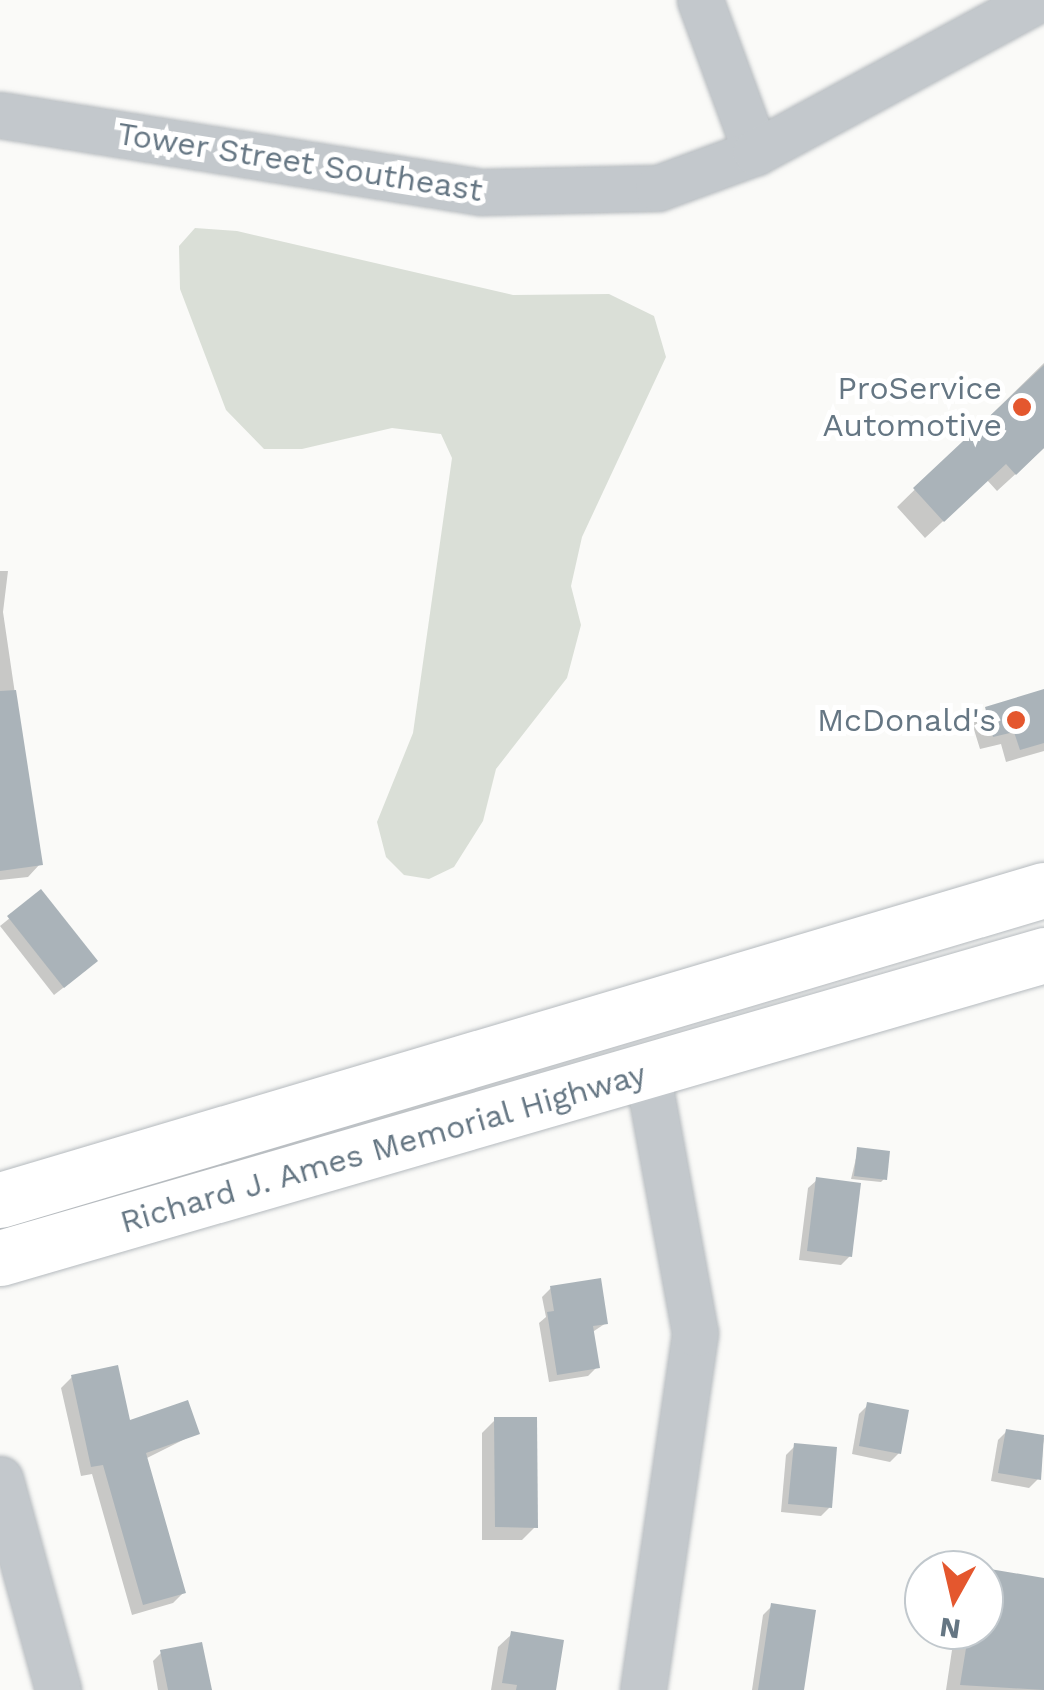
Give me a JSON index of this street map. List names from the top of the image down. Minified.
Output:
{"streets":{"main road":["Richard J. Ames Memorial Highway"],"street":["Tower Street Southeast"]},"places":["ProService Automotive","McDonald's"],"north":"bottom"}
